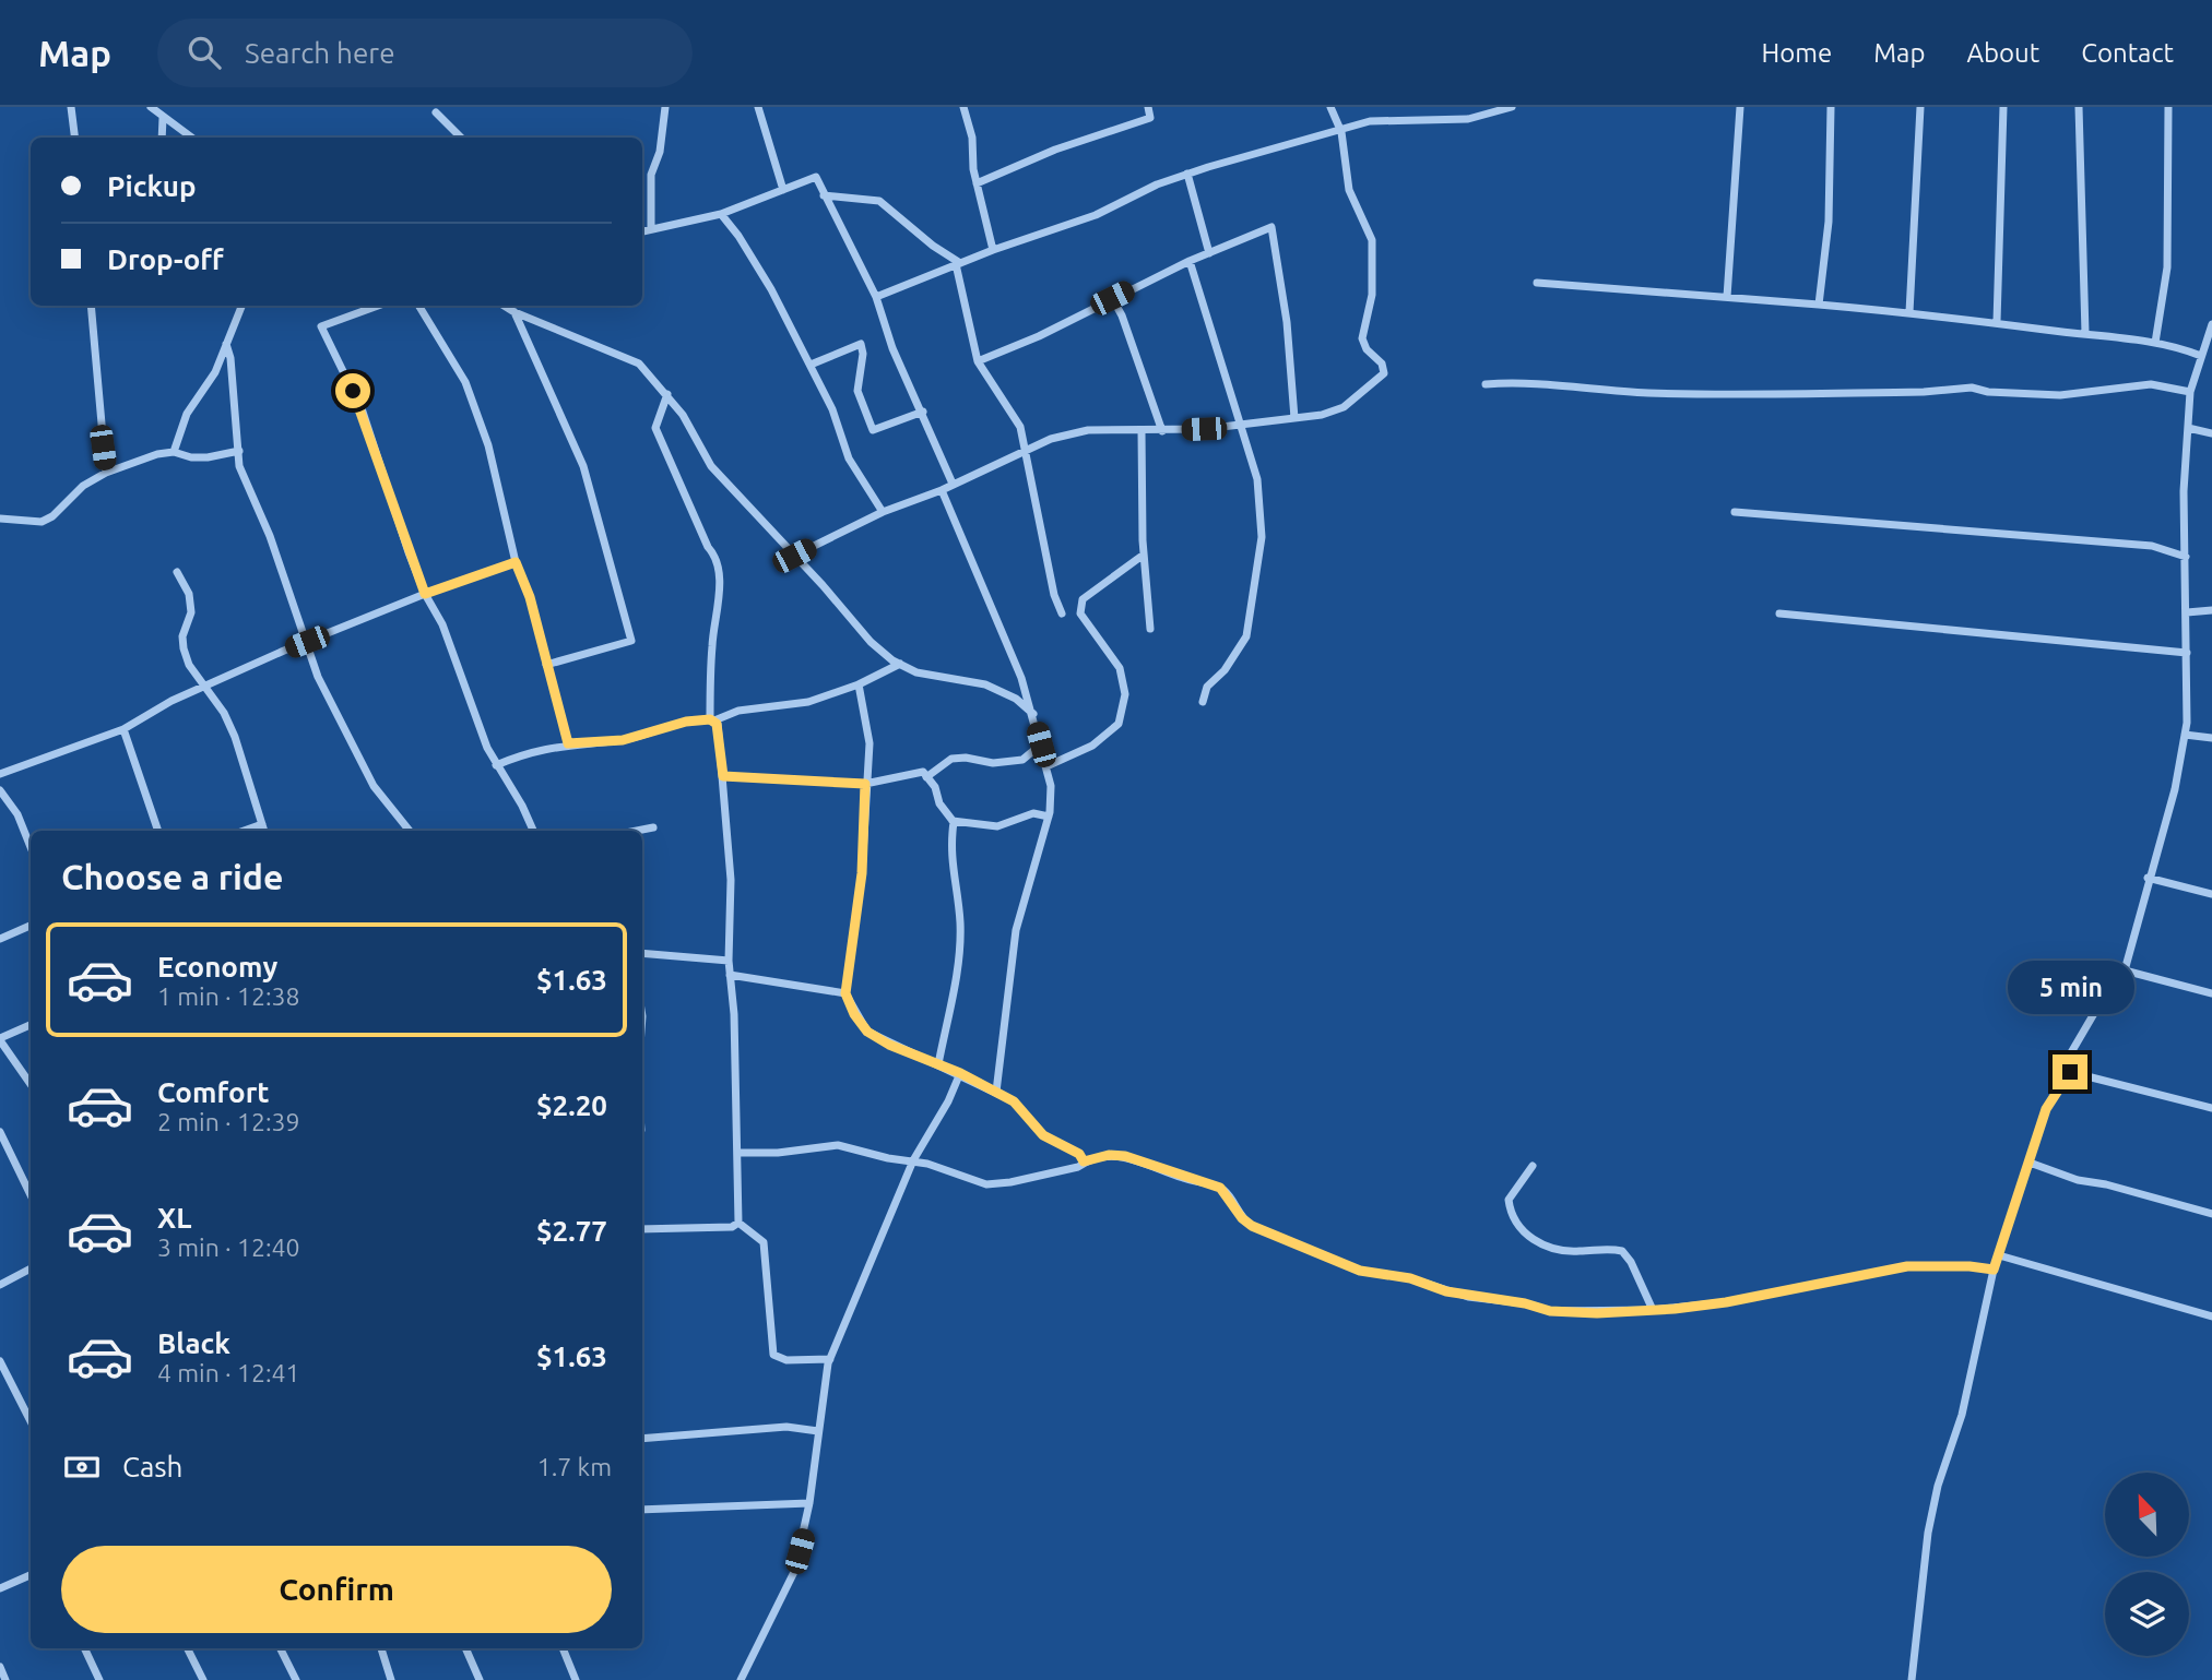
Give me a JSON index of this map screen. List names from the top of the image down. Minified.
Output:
{"north":"top left","page":{"header":"Map","search":"Search here","nav":["Home","Map","About","Contact"],"banner":["Pickup","Drop-off"],"heading":"Choose a ride","list":[{"name":"Economy","note":"1 min · 12:38","value":"$1.63"},{"name":"Comfort","note":"2 min · 12:39","value":"$2.20"},{"name":"XL","note":"3 min · 12:40","value":"$2.77"},{"name":"Black","note":"4 min · 12:41","value":"$1.63"}],"bubble":"5 min","pay":["Cash","1.7 km"],"buttons":"Confirm"}}
